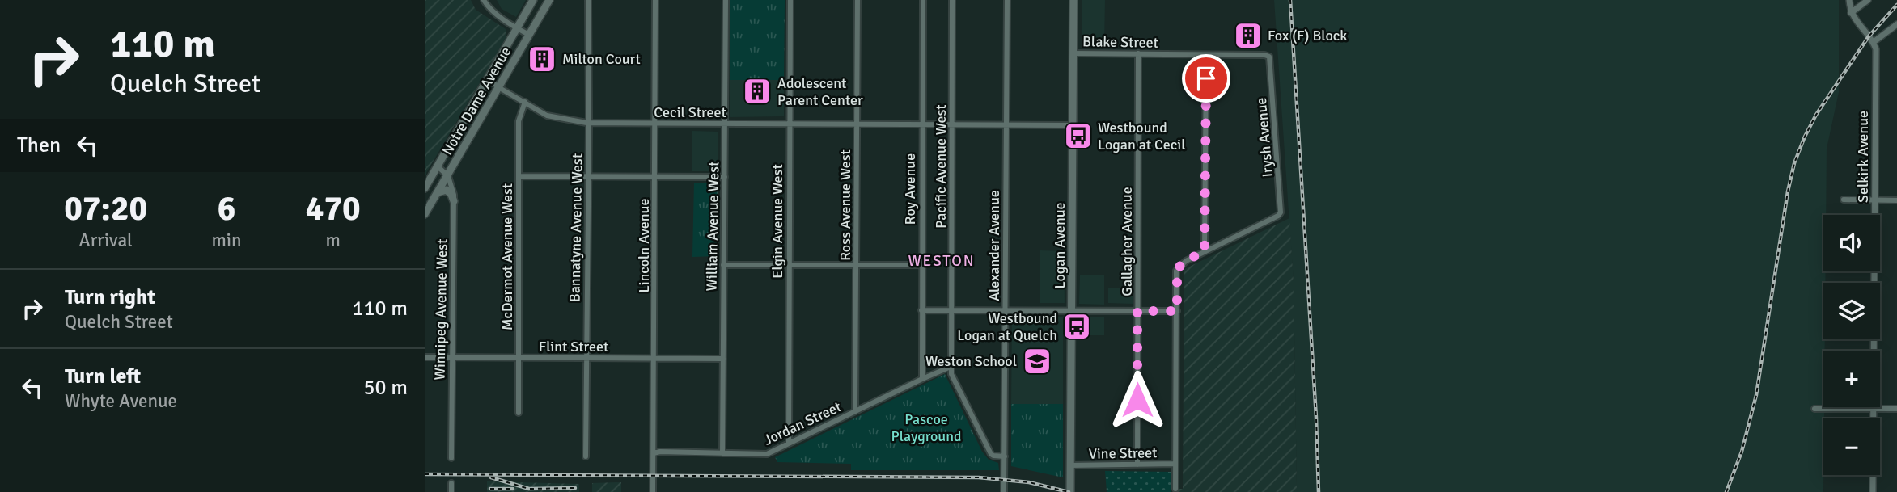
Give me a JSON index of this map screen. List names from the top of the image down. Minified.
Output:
{"streets":{"main road":["Notre Dame Avenue","Logan Avenue"],"street":["Blake Street","Cecil Street","Irysh Avenue","Selkirk Avenue","Pacific Avenue West","Roy Avenue","Ross Avenue West","Elgin Avenue West","William Avenue West","Bannatyne Avenue West","Gallagher Avenue","Lincoln Avenue","Alexander Avenue","McDermot Avenue West","Winnipeg Avenue West","Flint Street","Jordan Street","Vine Street"]},"crossings":[["Blake Street","Irysh Avenue"],["Blake Street","Gallagher Avenue"],["Blake Street","Logan Avenue"],["Notre Dame Avenue","Cecil Street"],["Notre Dame Avenue","Winnipeg Avenue West"],["Cecil Street","Pacific Avenue West"],["Cecil Street","Roy Avenue"],["Cecil Street","Ross Avenue West"],["Cecil Street","Elgin Avenue West"],["Cecil Street","William Avenue West"],["Cecil Street","Bannatyne Avenue West"],["Cecil Street","Lincoln Avenue"],["Cecil Street","Alexander Avenue"],["Cecil Street","Logan Avenue"],["Cecil Street","McDermot Avenue West"],["Pacific Avenue West","Jordan Street"],["Roy Avenue","Jordan Street"],["Ross Avenue West","Jordan Street"],["Elgin Avenue West","Jordan Street"],["William Avenue West","Flint Street"],["William Avenue West","Jordan Street"],["Bannatyne Avenue West","Flint Street"],["Gallagher Avenue","Vine Street"],["Lincoln Avenue","Flint Street"],["Lincoln Avenue","Jordan Street"],["Logan Avenue","Vine Street"],["McDermot Avenue West","Flint Street"],["Winnipeg Avenue West","Flint Street"]],"districts":["WESTON"],"parks":["Pascoe Playground"],"places":{"building":["Fox (F) Block","Milton Court","Adolescent Parent Center"],"bus stop":["Westbound Logan at Cecil","Westbound Logan at Quelch"],"school or university":["Weston School"]},"page":{"turn":["110 m","Quelch Street"],"then":"Then","eta":["07:20","Arrival","6","min","470","m"],"map_buttons":["+","−"],"list":[{"name":"Turn right","note":"Quelch Street","value":"110 m"},{"name":"Turn left","note":"Whyte Avenue","value":"50 m"}]}}
